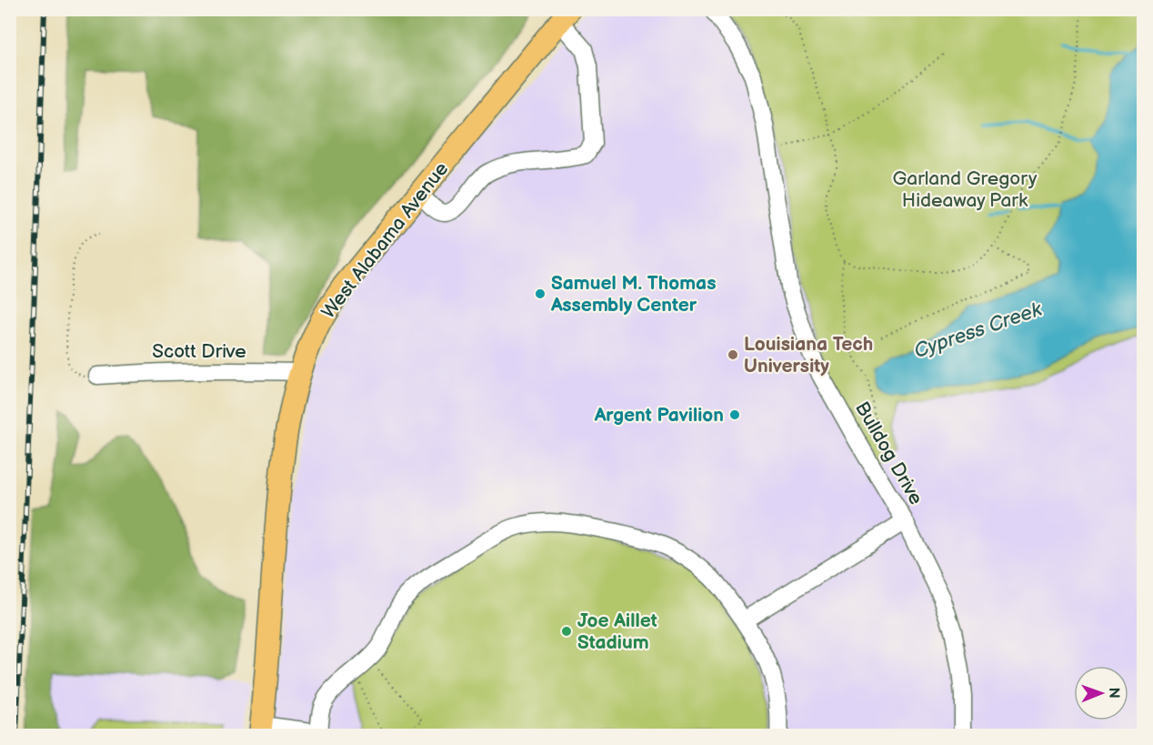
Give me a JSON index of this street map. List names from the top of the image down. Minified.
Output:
{"streets":{"main road":["West Alabama Avenue"],"street":["Scott Drive","Bulldog Drive"]},"crossings":[["West Alabama Avenue","Scott Drive"]],"water":["Cypress Creek"],"parks":["Garland Gregory Hideaway Park"],"places":["Samuel M. Thomas Assembly Center","Louisiana Tech University","Argent Pavilion","Joe Aillet Stadium"],"north":"right"}
